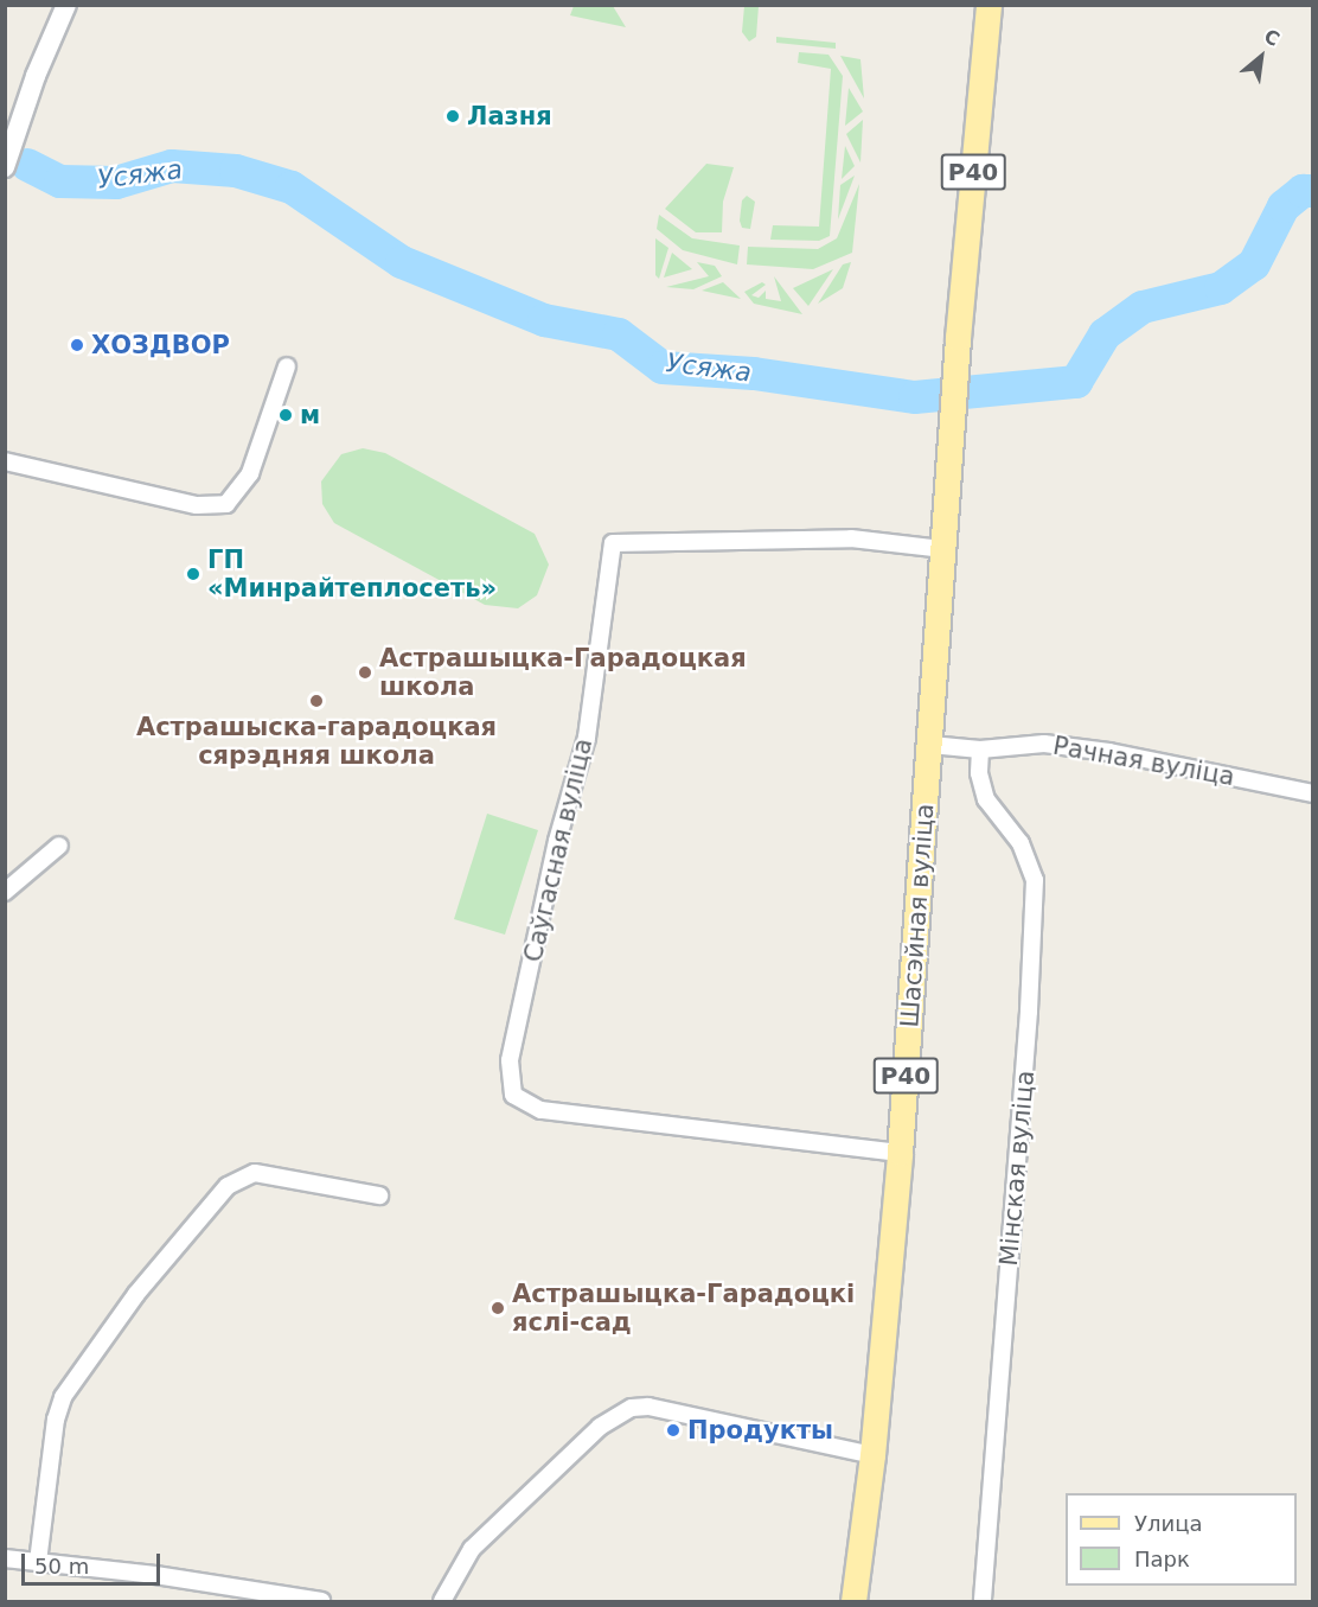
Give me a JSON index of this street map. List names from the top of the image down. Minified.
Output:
{"streets":{"main road":["Р40","Шасэйная вуліца"],"street":["Рачная вуліца","Саўгасная вуліца","Мінская вуліца"]},"crossings":[["Рачная вуліца","Шасэйная вуліца"],["Рачная вуліца","Мінская вуліца"],["Саўгасная вуліца","Шасэйная вуліца"]],"water":["Усяжа"],"places":["Лазня","ХОЗДВОР","м","ГП «Минрайтеплосеть»","Астрашыцка-Гарадоцкая школа","Астрашыска-гарадоцкая сярэдняя школа","Астрашыцка-Гарадоцкі яслі-сад","Продукты"],"legend":["Улица","Парк"],"scale_bar":"50 m","north":"top right"}
